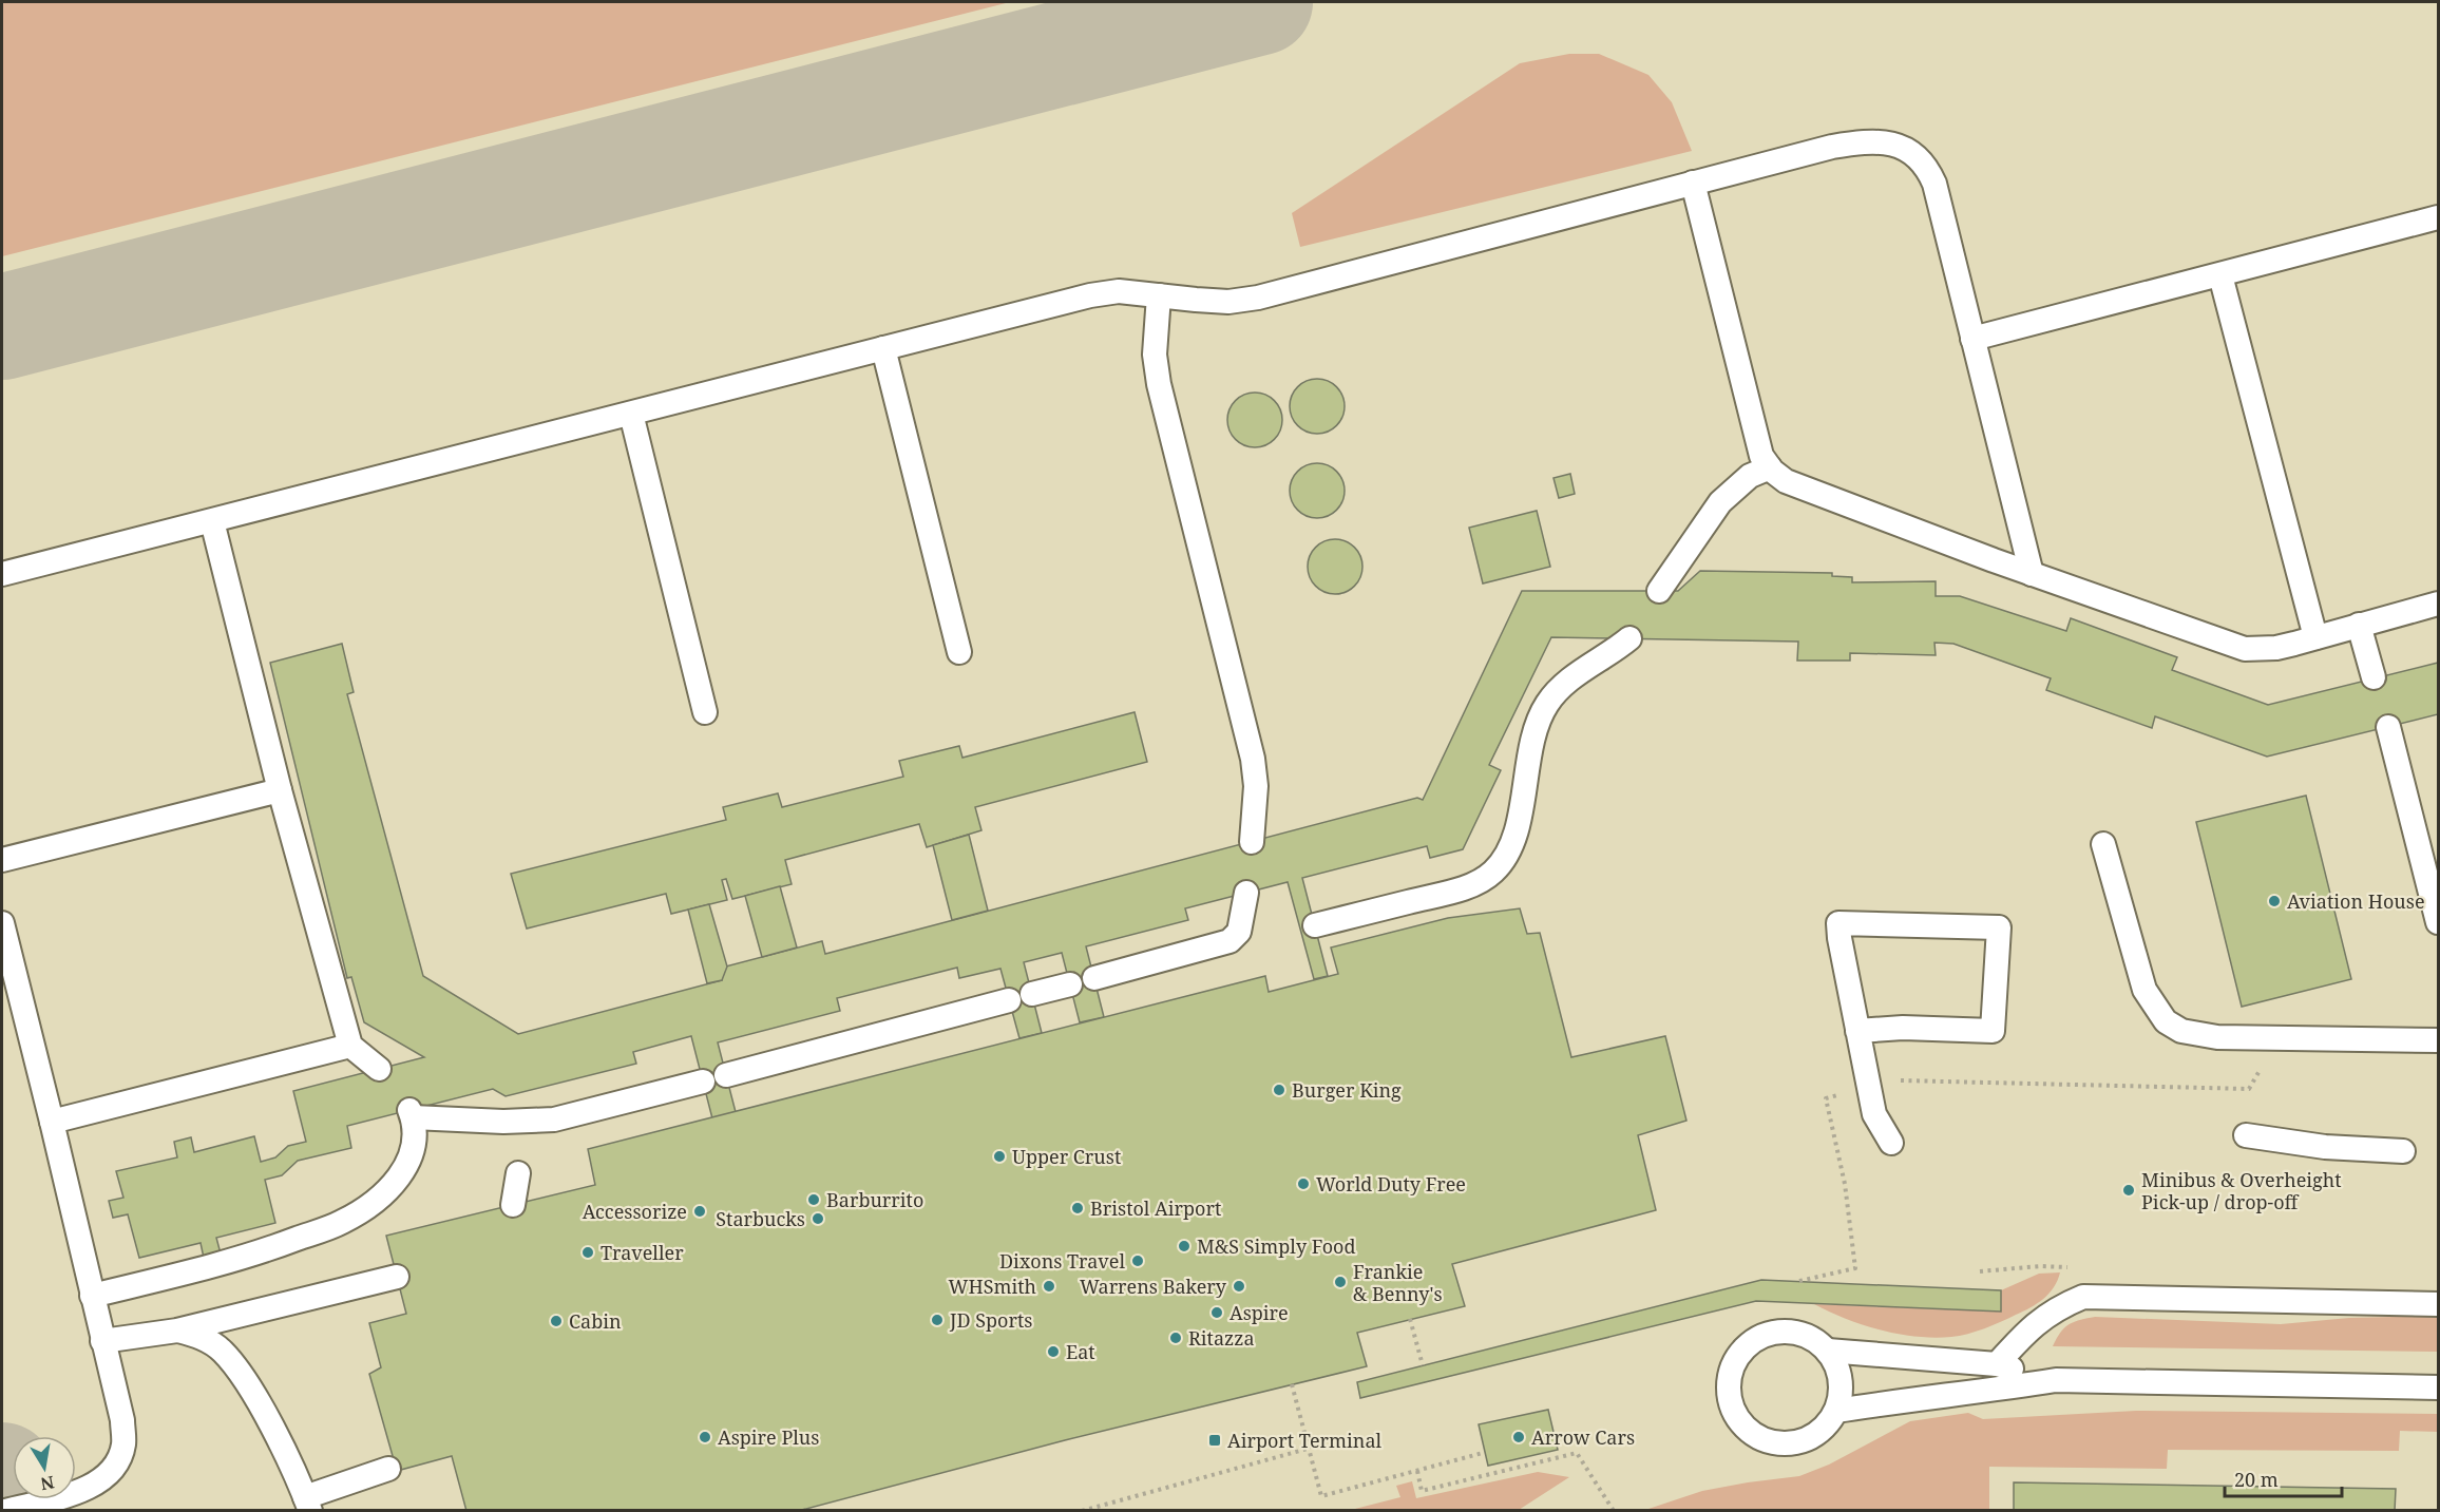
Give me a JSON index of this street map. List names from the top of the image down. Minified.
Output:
{"places":{"other":["Aviation House","Burger King","Upper Crust","World Duty Free","Minibus & Overheight Pick-up / drop-off","Barburrito","Bristol Airport","Accessorize","Starbucks","M&S Simply Food","Traveller","Dixons Travel","Frankie & Benny's","WHSmith","Warrens Bakery","Aspire","JD Sports","Cabin","Ritazza","Eat","Aspire Plus","Arrow Cars"],"transit":["Airport Terminal"]},"scale_bar":"20 m","north":"bottom"}
